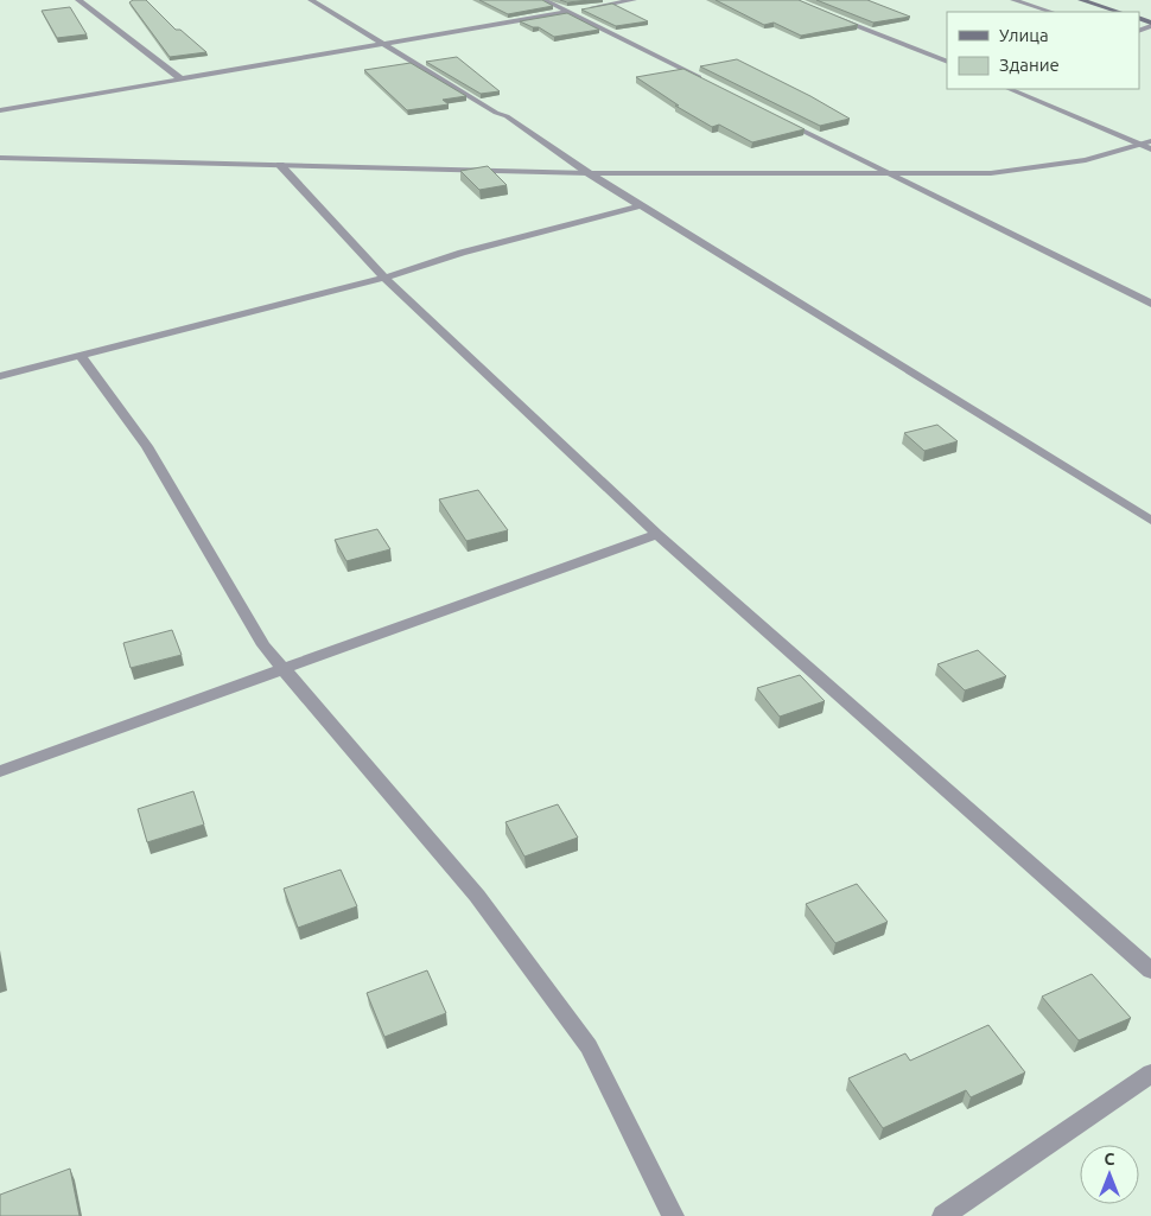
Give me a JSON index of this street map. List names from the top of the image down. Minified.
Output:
{"legend":["Улица","Здание"],"north":"top"}
